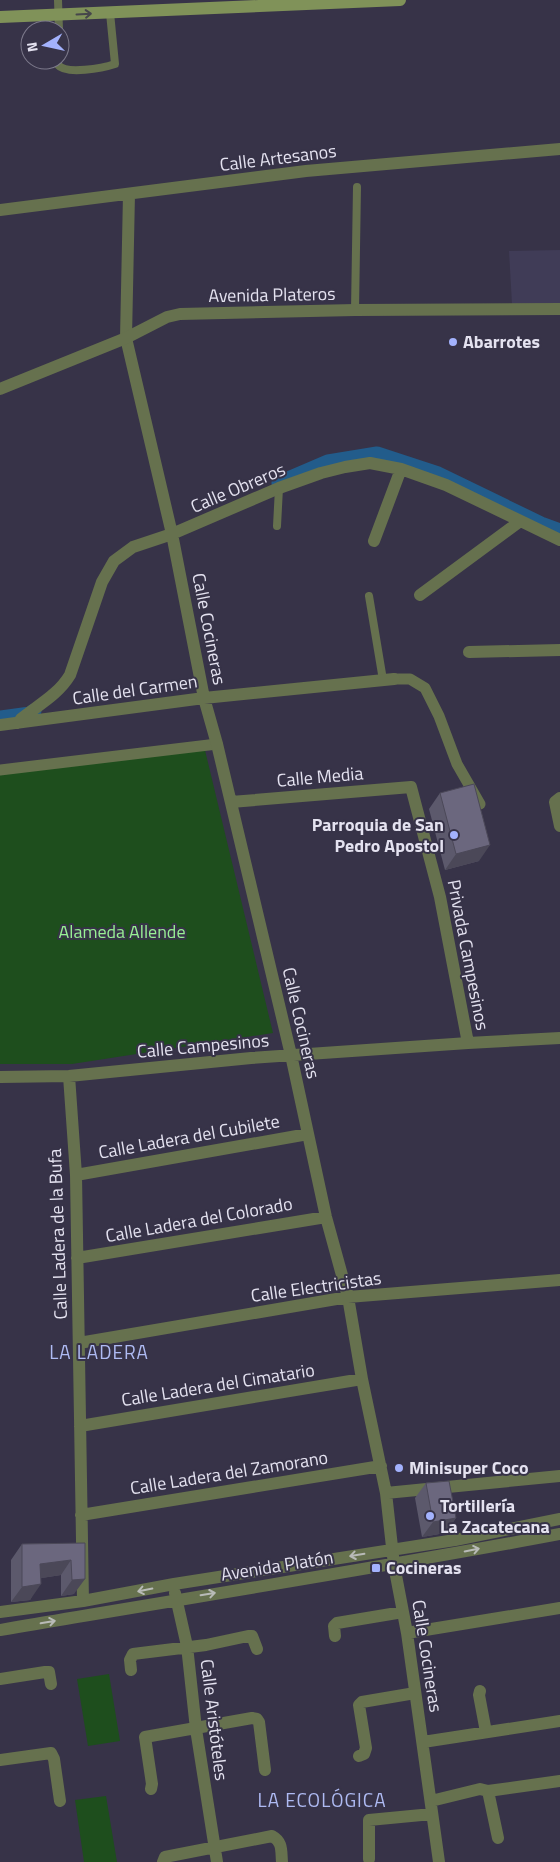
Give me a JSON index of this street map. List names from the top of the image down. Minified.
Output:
{"streets":{"street":["Calle Artesanos","Avenida Plateros","Calle Obreros","Calle Cocineras","Calle del Carmen","Calle Media","Privada Campesinos","Calle Campesinos","Calle Ladera del Cubilete","Calle Ladera del Colorado","Calle Ladera de la Bufa","Calle Electricistas","Calle Ladera del Cimatario","Calle Ladera del Zamorano","Avenida Platón","Calle Aristóteles"]},"crossings":[["Calle Artesanos","Calle Cocineras"],["Avenida Plateros","Calle Cocineras"],["Calle Obreros","Calle Cocineras"],["Calle Obreros","Calle del Carmen"],["Calle Cocineras","Calle del Carmen"],["Calle Cocineras","Calle Media"],["Calle Cocineras","Calle Campesinos"],["Calle Cocineras","Calle Ladera del Cubilete"],["Calle Cocineras","Calle Ladera del Colorado"],["Calle Cocineras","Calle Electricistas"],["Calle Cocineras","Calle Ladera del Cimatario"],["Calle Cocineras","Calle Ladera del Zamorano"],["Calle Cocineras","Avenida Platón"],["Calle Media","Privada Campesinos"],["Privada Campesinos","Calle Campesinos"],["Calle Campesinos","Calle Ladera de la Bufa"],["Calle Ladera del Cubilete","Calle Ladera de la Bufa"],["Calle Ladera del Colorado","Calle Ladera de la Bufa"],["Calle Ladera de la Bufa","Calle Electricistas"],["Calle Ladera de la Bufa","Calle Ladera del Cimatario"],["Calle Ladera de la Bufa","Calle Ladera del Zamorano"],["Calle Ladera de la Bufa","Avenida Platón"],["Avenida Platón","Calle Aristóteles"]],"districts":["LA LADERA","LA ECOLÓGICA"],"parks":["Alameda Allende"],"places":{"other":["Abarrotes","Parroquia de San Pedro Apostol","Minisuper Coco","Tortillería La Zacatecana"],"transit":["Cocineras"]},"north":"left"}
